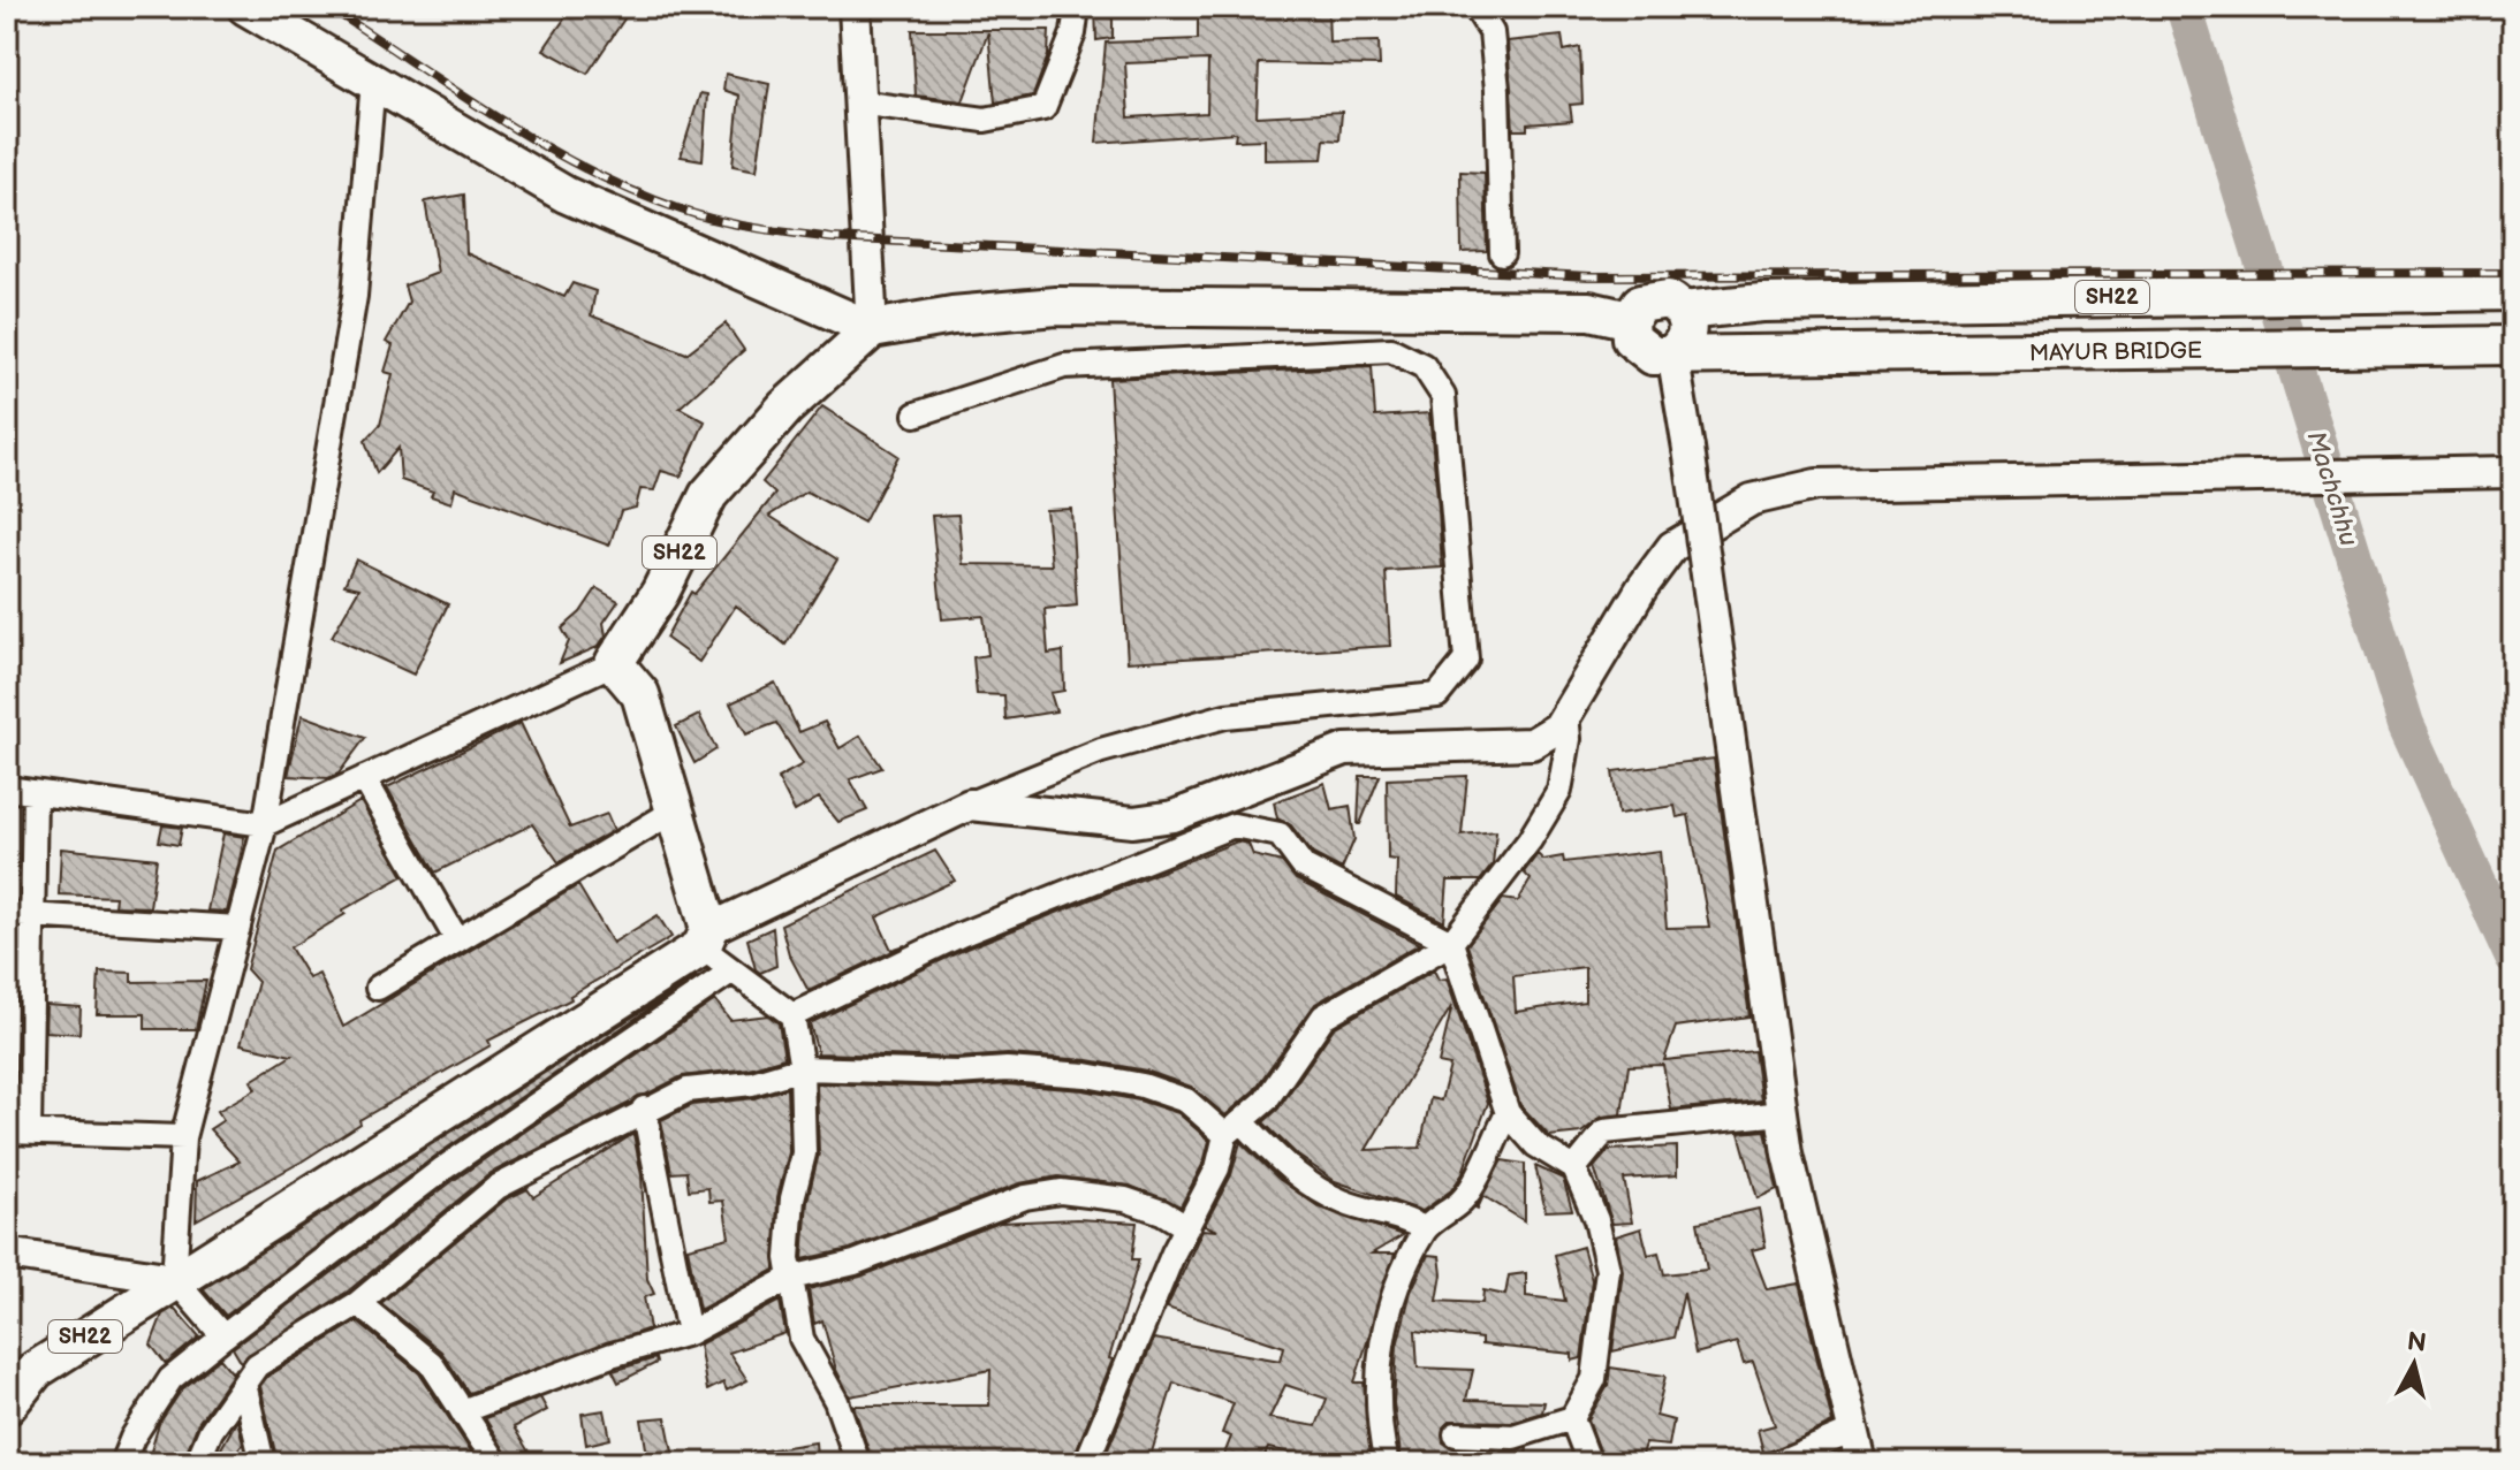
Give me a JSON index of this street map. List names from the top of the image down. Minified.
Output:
{"streets":{"main road":["SH22","MAYUR BRIDGE"]},"crossings":[["SH22","MAYUR BRIDGE"]],"water":["Machchhu"],"north":"top"}
